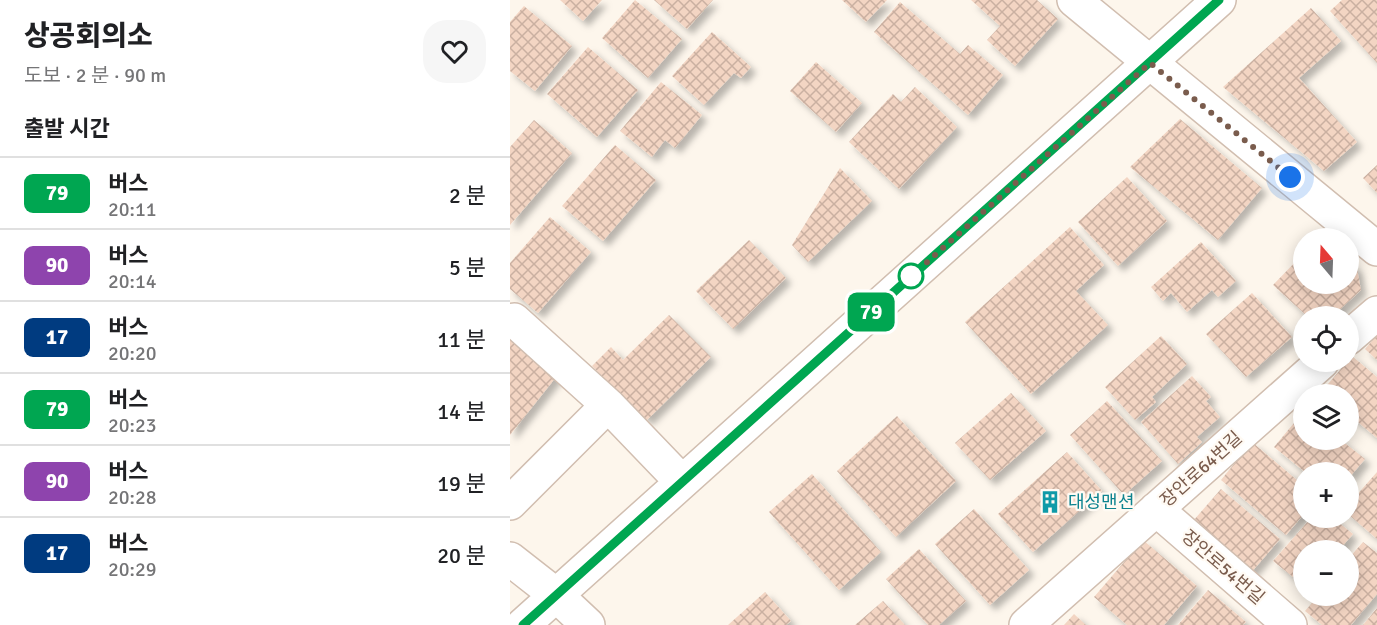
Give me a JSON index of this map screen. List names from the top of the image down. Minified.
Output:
{"streets":{"street":["장안로64번길","장안로54번길"]},"crossings":[["장안로64번길","장안로54번길"]],"places":{"building":["대성맨션"]},"lines":["bus line 79"],"north":"top","page":{"heading":[["상공회의소","도보 · 2 분 · 90 m"],"출발 시간"],"on_map":"79","list":[{"mark":"79","name":"버스","note":"20:11","value":"2 분"},{"mark":"90","name":"버스","note":"20:14","value":"5 분"},{"mark":"17","name":"버스","note":"20:20","value":"11 분"},{"mark":"79","name":"버스","note":"20:23","value":"14 분"},{"mark":"90","name":"버스","note":"20:28","value":"19 분"},{"mark":"17","name":"버스","note":"20:29","value":"20 분"}],"map_buttons":["+","−"]}}
